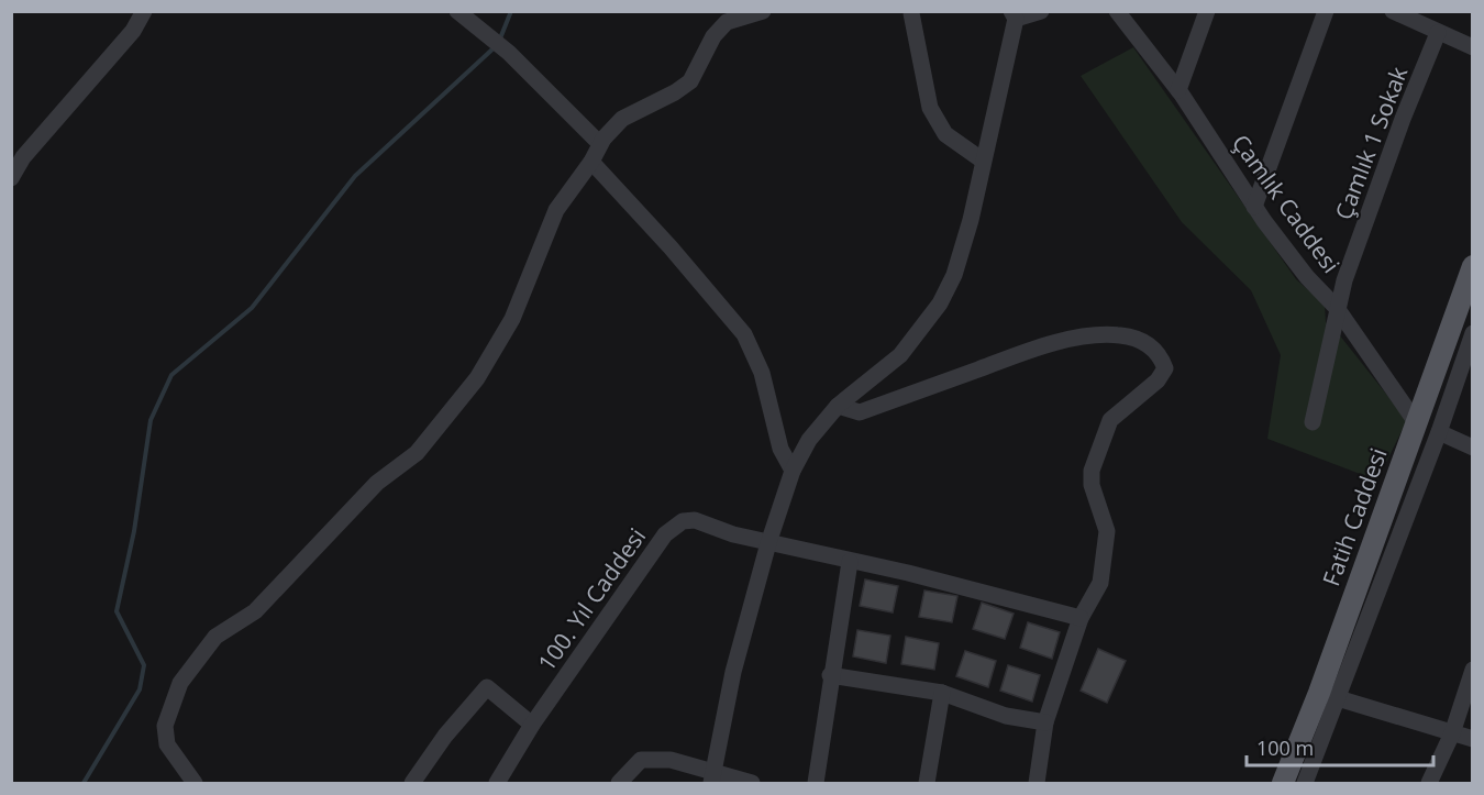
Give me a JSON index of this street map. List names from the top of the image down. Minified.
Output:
{"streets":{"main road":["Fatih Caddesi"],"street":["Çamlık 1 Sokak","Çamlık Caddesi","100. Yıl Caddesi"]},"crossings":[["Çamlık 1 Sokak","Çamlık Caddesi"],["Çamlık Caddesi","Fatih Caddesi"]],"scale_bar":"100 m"}
